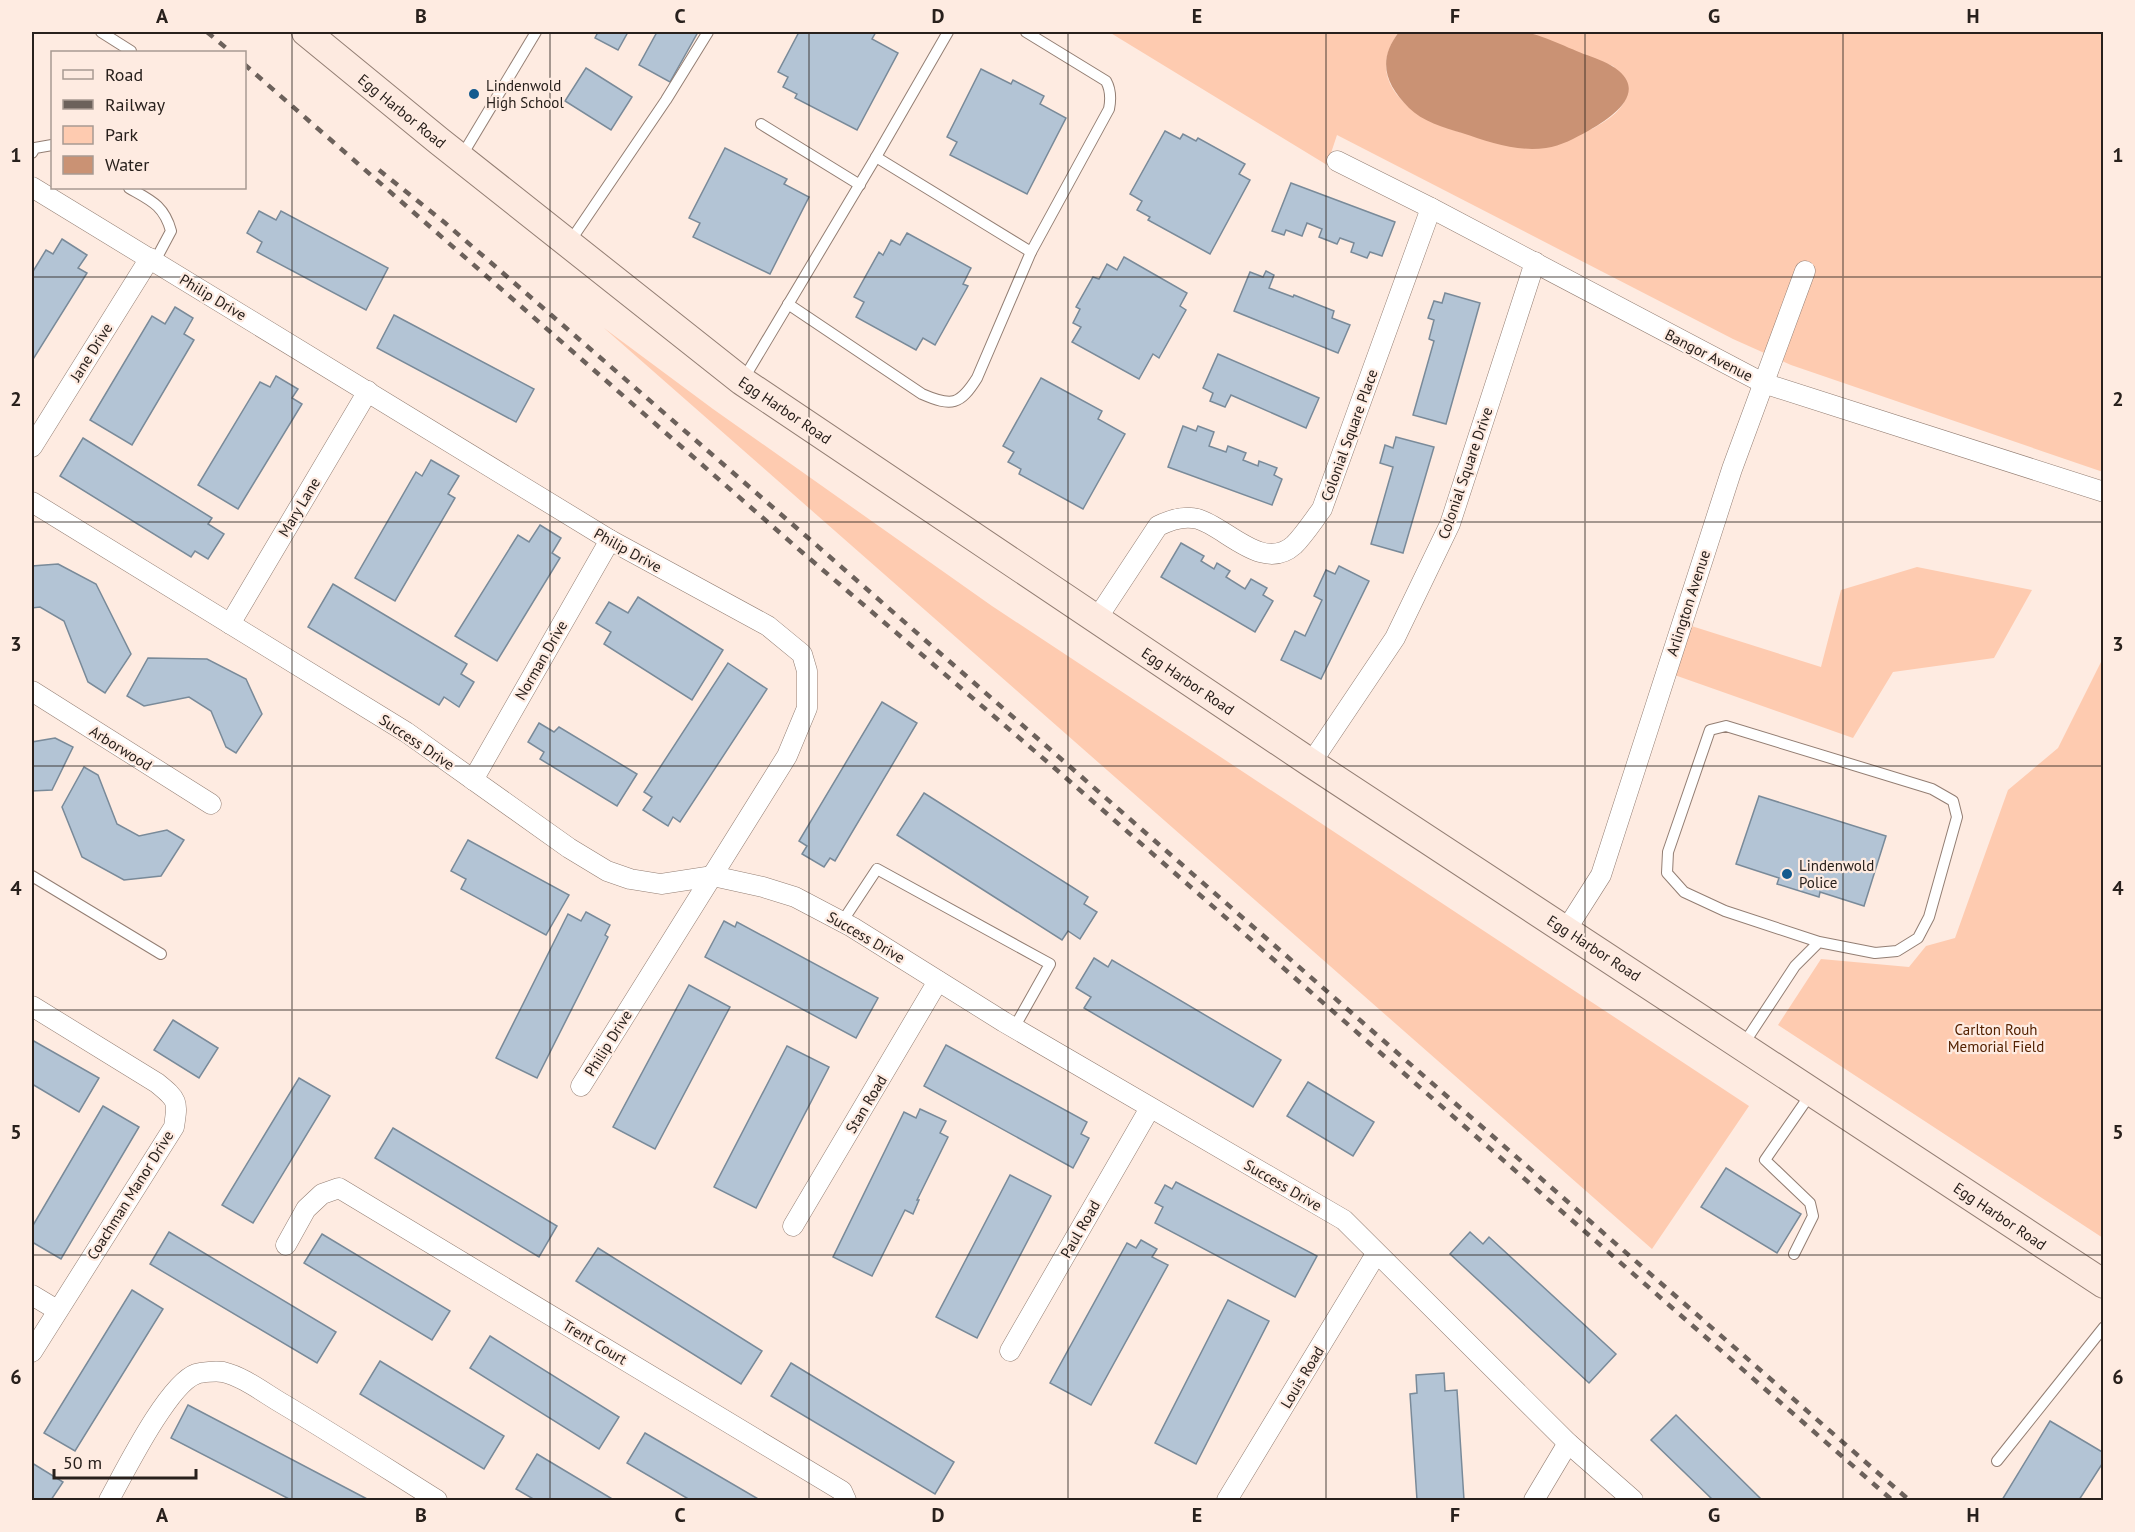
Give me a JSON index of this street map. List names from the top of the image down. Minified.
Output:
{"streets":{"street":["Egg Harbor Road","Philip Drive","Jane Drive","Bangor Avenue","Colonial Square Place","Colonial Square Drive","Mary Lane","Arlington Avenue","Norman Drive","Success Drive","Arborwood","Stan Road","Coachman Manor Drive","Paul Road","Trent Court","Louis Road"]},"crossings":[["Egg Harbor Road","Colonial Square Place"],["Egg Harbor Road","Colonial Square Drive"],["Egg Harbor Road","Arlington Avenue"],["Philip Drive","Jane Drive"],["Philip Drive","Mary Lane"],["Philip Drive","Norman Drive"],["Philip Drive","Success Drive"],["Bangor Avenue","Colonial Square Place"],["Bangor Avenue","Colonial Square Drive"],["Bangor Avenue","Arlington Avenue"],["Mary Lane","Success Drive"],["Norman Drive","Success Drive"],["Success Drive","Stan Road"],["Success Drive","Paul Road"],["Success Drive","Louis Road"]],"parks":["Carlton Rouh Memorial Field"],"places":["Lindenwold High School","Lindenwold Police"],"legend":["Road","Railway","Park","Water"],"scale_bar":"50 m","grid":{"columns":["A","B","C","D","E","F","G","H"],"rows":["1","2","3","4","5","6"]}}
